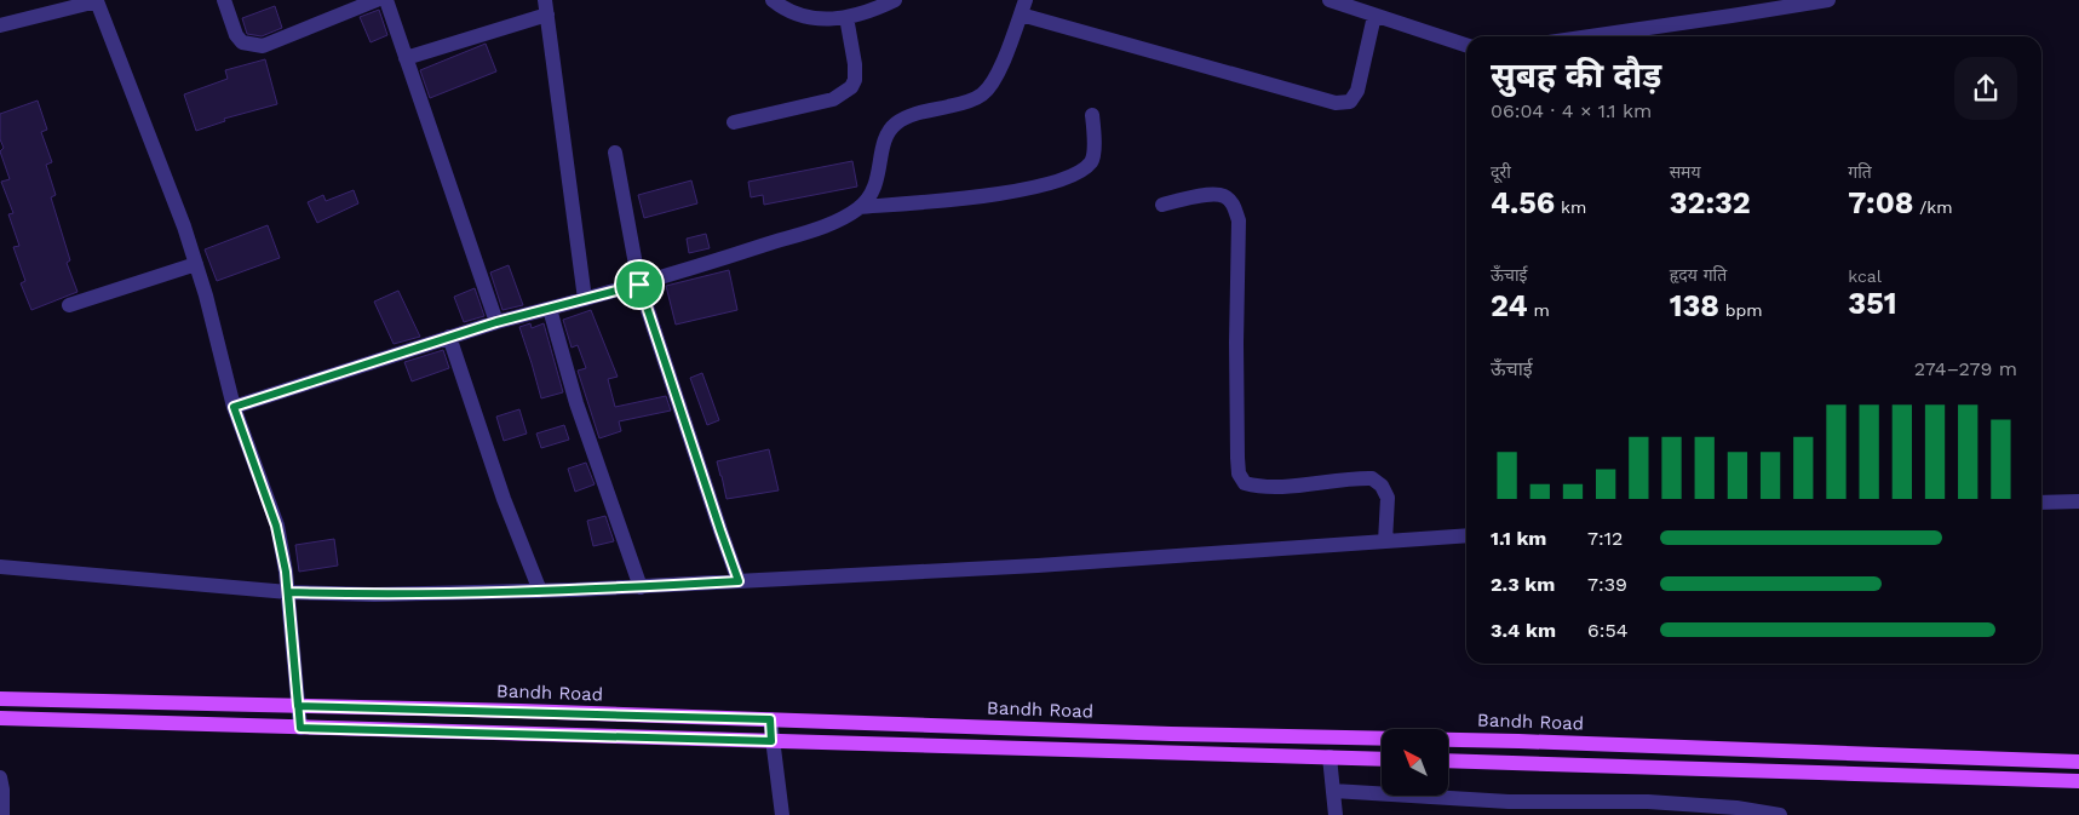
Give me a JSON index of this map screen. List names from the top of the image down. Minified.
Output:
{"streets":{"main road":["Bandh Road"]},"north":"top left","page":{"heading":["सुबह की दौड़","06:04 · 4 × 1.1 km"],"stats":[["दूरी","4.56 km"],["समय","32:32"],["गति","7:08 /km"],["ऊँचाई","24 m"],["हृदय गति","138 bpm"],["kcal","351"]],"chart":["ऊँचाई","274–279 m"],"list":[{"name":"1.1 km","note":"7:12"},{"name":"2.3 km","note":"7:39"},{"name":"3.4 km","note":"6:54"}]}}
